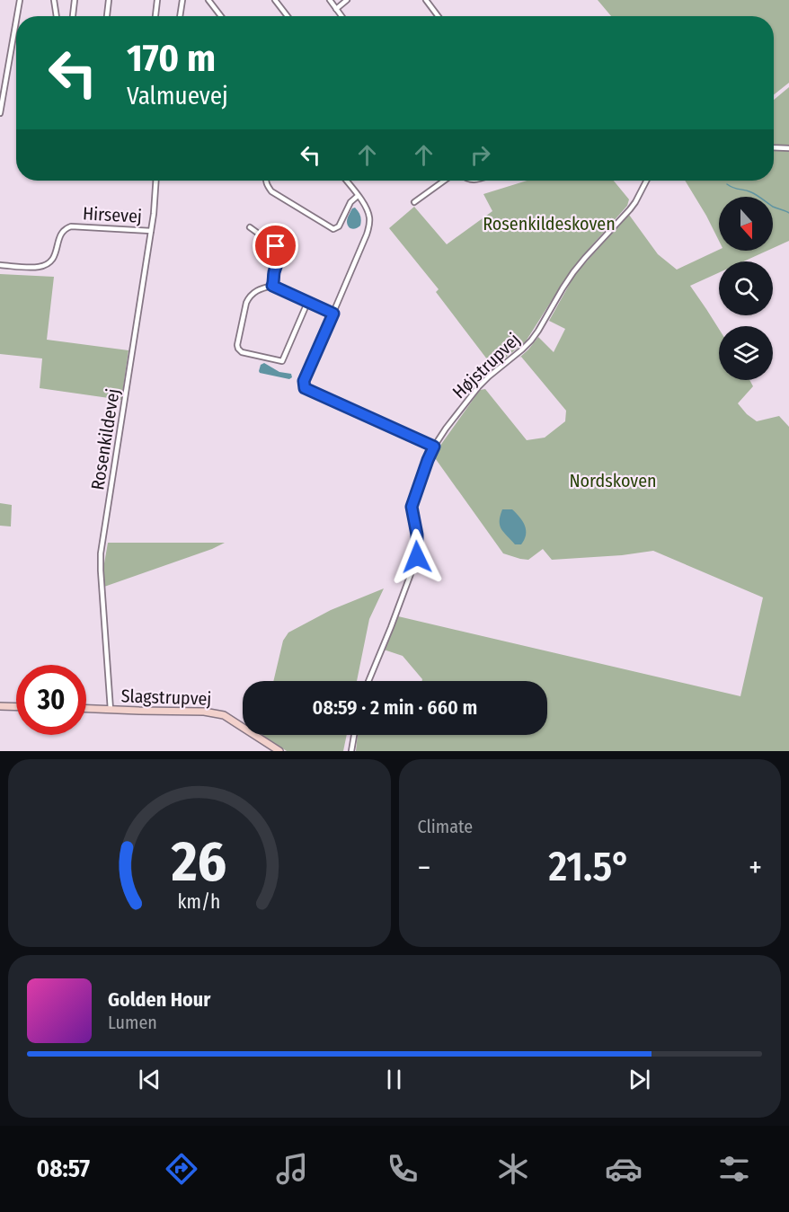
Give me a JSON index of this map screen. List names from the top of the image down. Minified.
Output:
{"streets":{"street":["Hirsevej","Højstrupvej","Rosenkildevej","Slagstrupvej"]},"crossings":[["Hirsevej","Rosenkildevej"],["Rosenkildevej","Slagstrupvej"]],"parks":["Rosenkildeskoven","Nordskoven"],"north":"bottom","page":{"turn":["170 m","Valmuevej"],"limit":"30","trip":"08:59 · 2 min · 660 m","tile":"Climate","heat":["−","21.5°","+"],"song":["Golden Hour","Lumen"],"tabs":"08:57","gauge":["26","km/h"]}}
